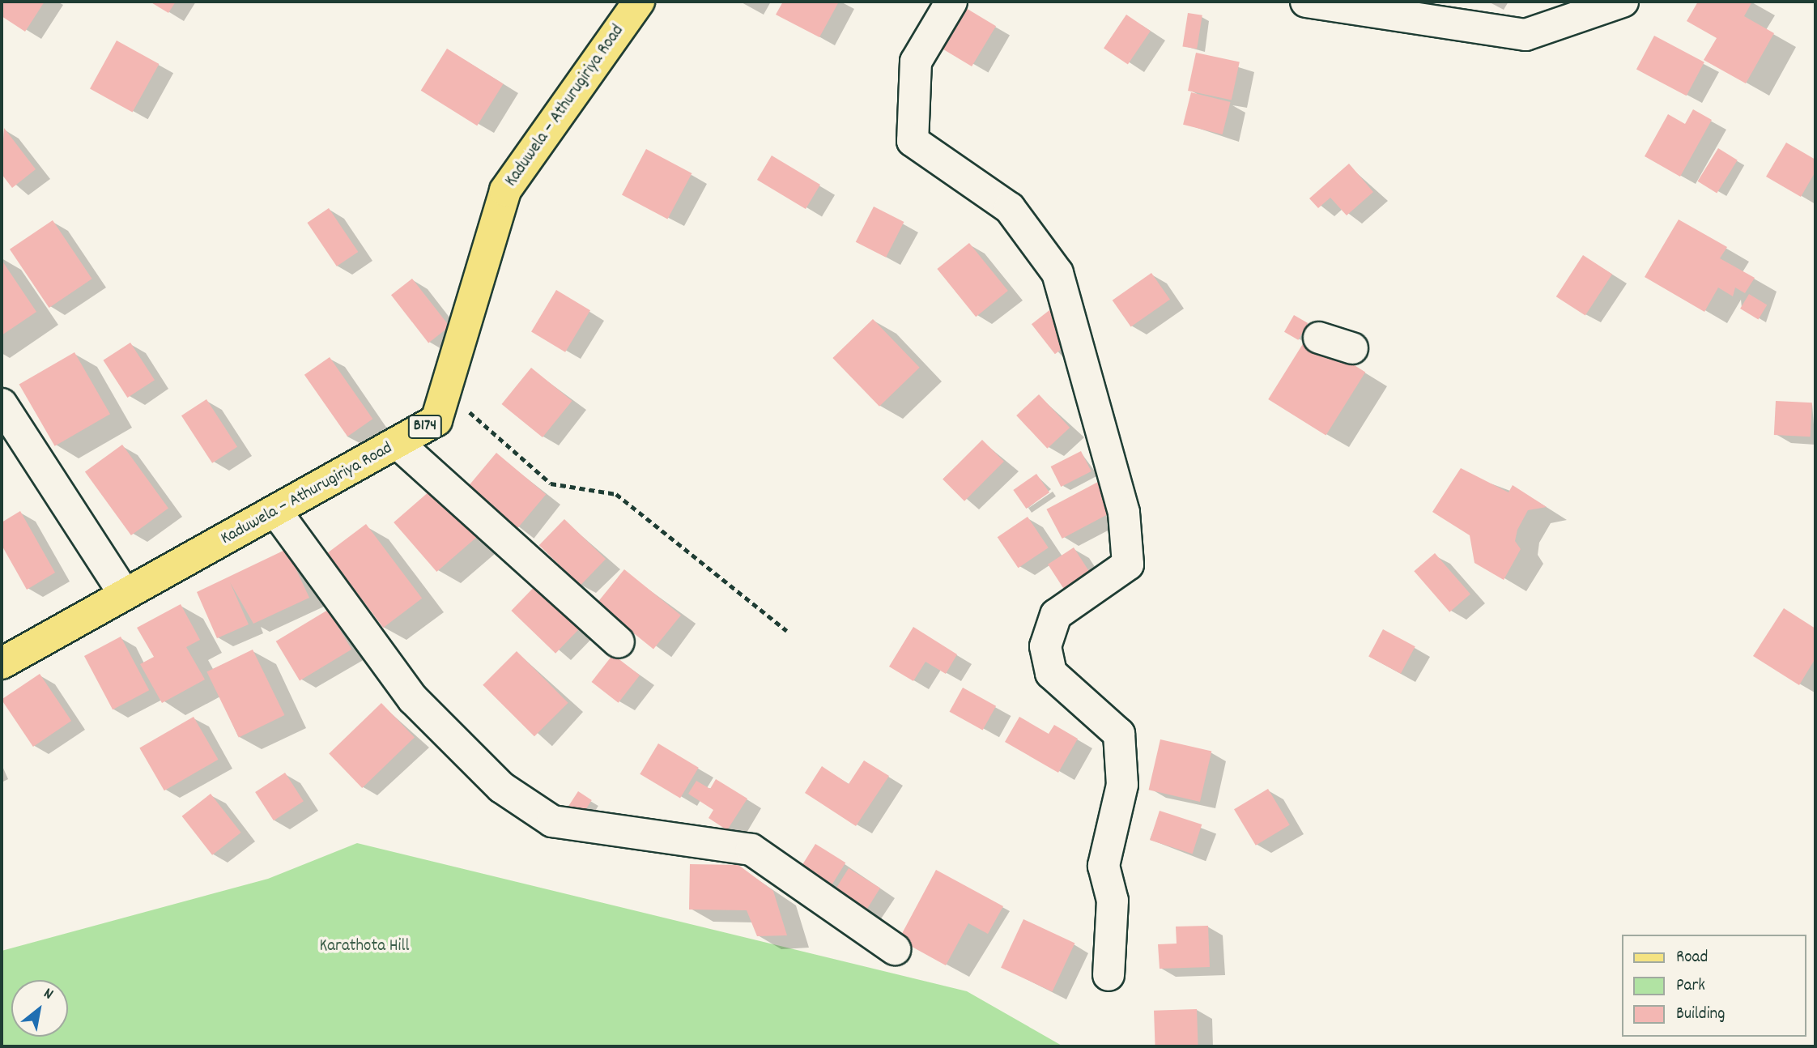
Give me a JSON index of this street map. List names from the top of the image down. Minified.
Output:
{"streets":{"main road":["Kaduwela – Athurugiriya Road","B174"]},"parks":["Karathota Hill"],"legend":["Road","Park","Building"],"north":"top right"}
